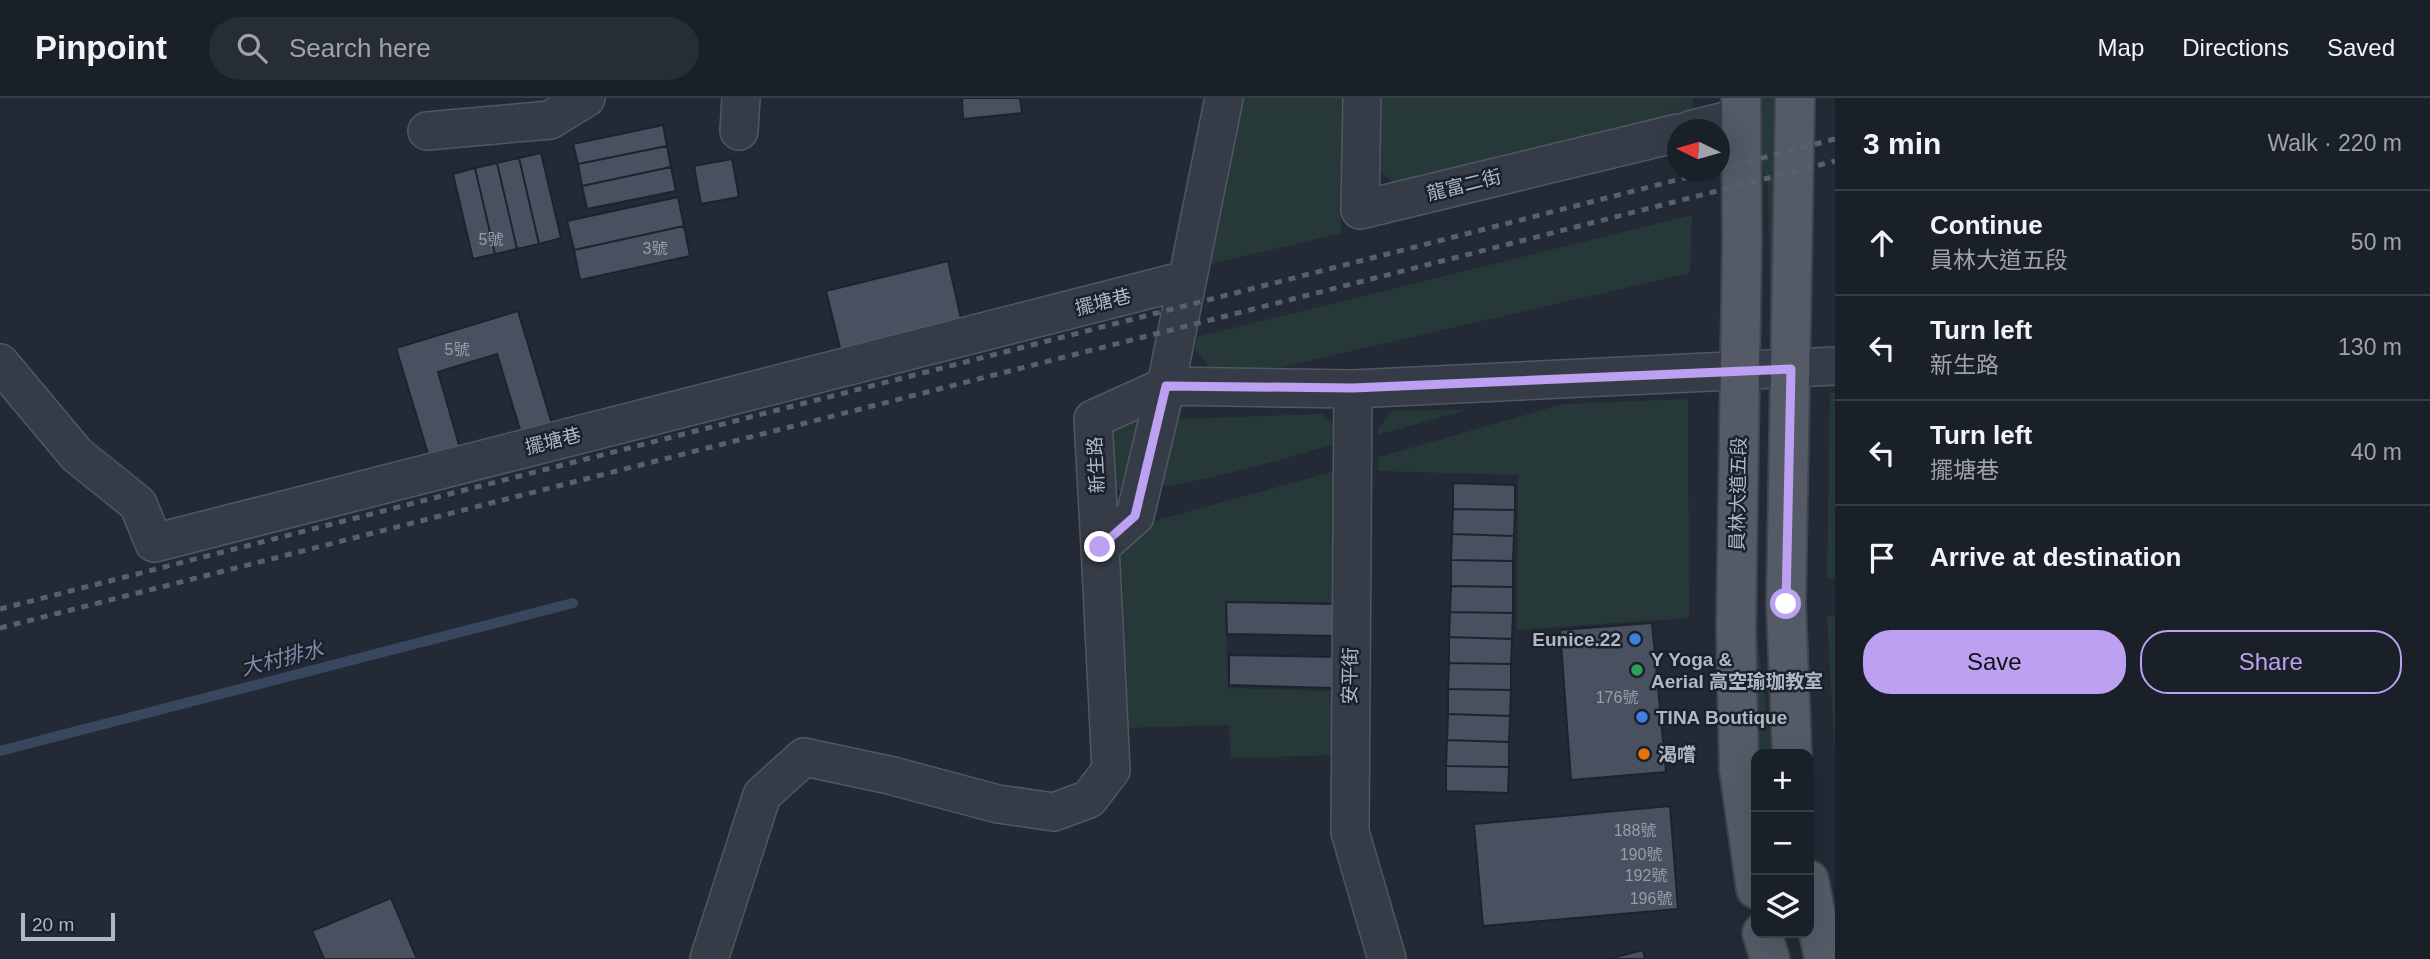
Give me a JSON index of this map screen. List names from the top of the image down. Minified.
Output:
{"streets":{"main road":["員林大道五段"],"street":["龍富二街","擺塘巷","新生路","安平街"]},"crossings":[["新生路","員林大道五段"],["新生路","安平街"]],"water":["大村排水"],"places":["Eunice.22","Y Yoga & Aerial 高空瑜珈教室","TINA Boutique","渴嚐"],"house_numbers":["5號","3號","5號","176號","188號","190號","192號","196號"],"scale_bar":"20 m","north":"left","page":{"header":"Pinpoint","search":"Search here","nav":["Map","Directions","Saved"],"heading":["3 min","Walk · 220 m"],"list":[["Continue","員林大道五段","50 m"],["Turn left","新生路","130 m"],["Turn left","擺塘巷","40 m"],"Arrive at destination"],"buttons":["Save","Share"],"map_buttons":["+","−"],"scale":"20 m"}}
